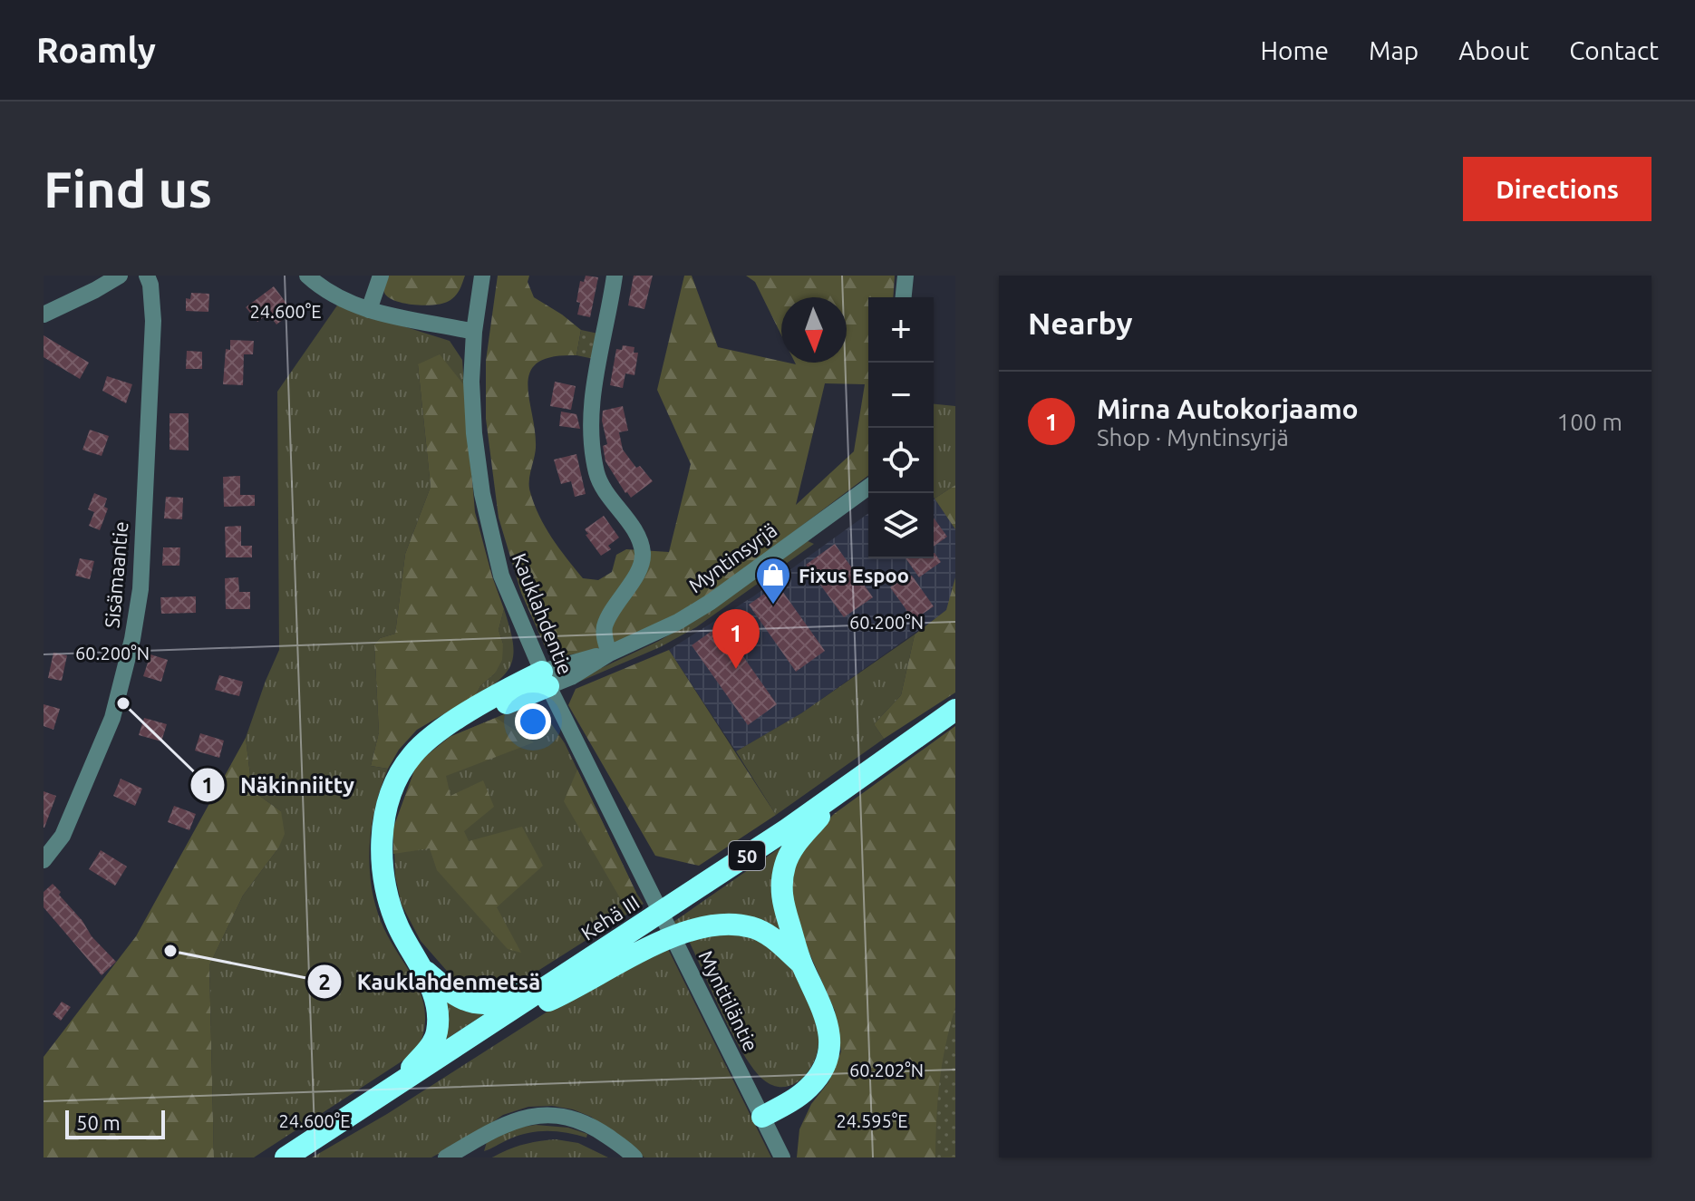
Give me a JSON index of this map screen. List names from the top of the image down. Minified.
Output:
{"streets":{"highway":["50","Kehä III"],"street":["Myntinsyrjä","Sisämaantie","Kauklahdentie","Mynttiläntie"]},"crossings":[["Myntinsyrjä","Kauklahdentie"],["Kauklahdentie","Mynttiläntie"]],"places":{"shop":["Fixus Espoo"],"other":["Näkinniitty","Kauklahdenmetsä"]},"scale_bar":"50 m","north":"bottom","page":{"header":"Roamly","nav":["Home","Map","About","Contact"],"buttons":"Directions","title":"Find us","heading":"Nearby","map_buttons":["+","−"],"list":[{"mark":"1","name":"Mirna Autokorjaamo","note":"Shop · Myntinsyrjä","value":"100 m"}],"pins":"1","scale":"50 m"},"coordinates":["24.600°E","60.200°N","60.202°N","24.595°E"]}
